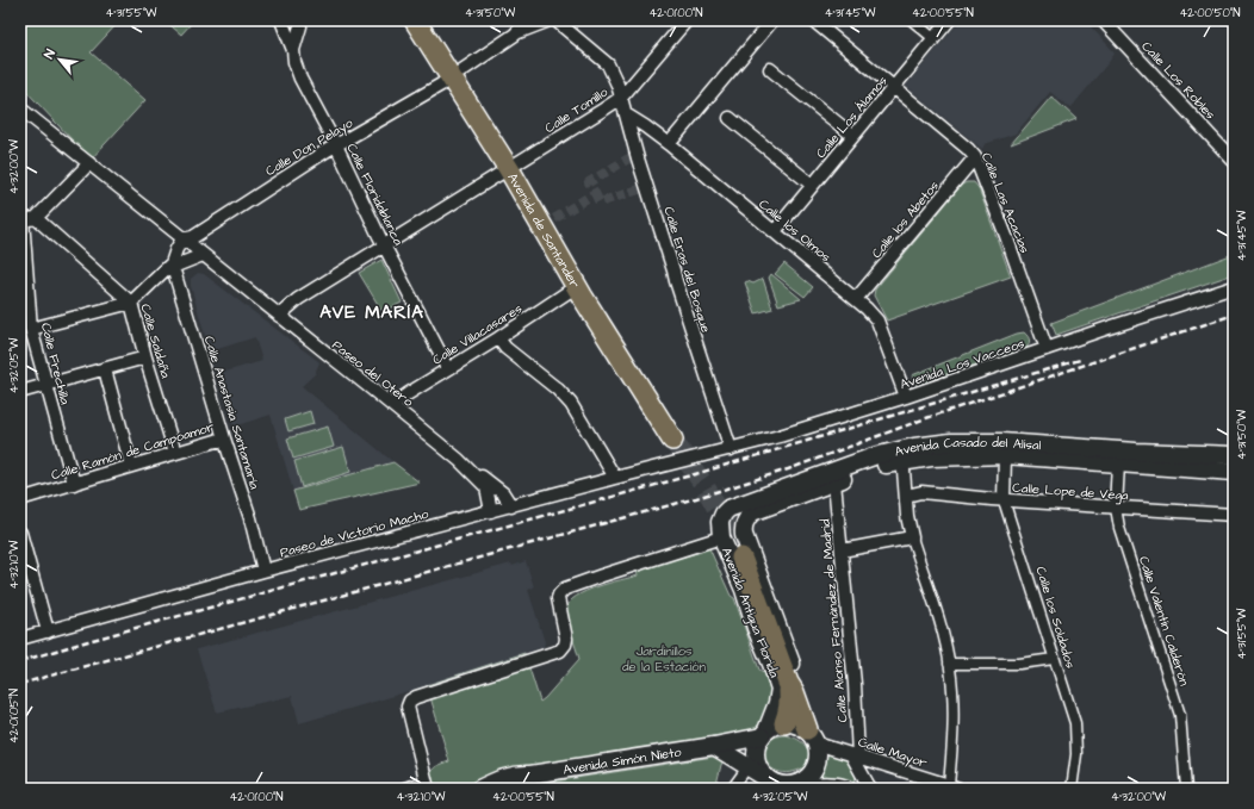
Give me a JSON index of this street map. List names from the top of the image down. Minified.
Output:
{"streets":{"highway":["Avenida de Santander"],"main road":["Avenida Casado del Alisal","Avenida Antigua Florida","Avenida Simón Nieto"],"street":["Calle Los Robles","Calle Tomillo","Calle Los Álamos","Calle Don Pelayo","Calle Floridablanca","Calle Las Acacias","Calle los Abetos","Calle los Olmos","Calle Eras del Bosque","Calle Villacasares","Calle Saldaña","Calle Frechilla","Avenida Los Vacceos","Paseo del Otero","Calle Anastasia Santamaría","Calle Ramón de Campoamor","Calle Lope de Vega","Paseo de Victorio Macho","Calle los Soldados","Calle Alonso Fernández de Madrid","Calle Valentín Calderón","Calle Mayor"]},"crossings":[["Calle Tomillo","Calle Floridablanca"],["Calle Tomillo","Avenida de Santander"],["Calle Tomillo","Calle Eras del Bosque"],["Calle Tomillo","Paseo del Otero"],["Calle Los Álamos","Calle Las Acacias"],["Calle Los Álamos","Calle los Olmos"],["Calle Don Pelayo","Calle Floridablanca"],["Calle Don Pelayo","Avenida de Santander"],["Calle Don Pelayo","Paseo del Otero"],["Calle Floridablanca","Calle Villacasares"],["Calle Las Acacias","Calle los Abetos"],["Calle Las Acacias","Avenida Los Vacceos"],["Calle los Abetos","Calle los Olmos"],["Avenida de Santander","Calle Villacasares"],["Calle los Olmos","Calle Eras del Bosque"],["Calle los Olmos","Avenida Los Vacceos"],["Calle Eras del Bosque","Avenida Los Vacceos"],["Calle Villacasares","Paseo del Otero"],["Calle Saldaña","Calle Ramón de Campoamor"],["Calle Frechilla","Calle Ramón de Campoamor"],["Avenida Los Vacceos","Paseo de Victorio Macho"],["Paseo del Otero","Paseo de Victorio Macho"],["Calle Anastasia Santamaría","Calle Ramón de Campoamor"],["Calle Anastasia Santamaría","Paseo de Victorio Macho"],["Avenida Casado del Alisal","Avenida Antigua Florida"],["Avenida Casado del Alisal","Calle los Soldados"],["Avenida Casado del Alisal","Calle Alonso Fernández de Madrid"],["Avenida Casado del Alisal","Calle Valentín Calderón"],["Calle Lope de Vega","Calle los Soldados"],["Calle Lope de Vega","Calle Valentín Calderón"],["Avenida Antigua Florida","Calle Mayor"],["Avenida Antigua Florida","Avenida Simón Nieto"],["Calle Alonso Fernández de Madrid","Calle Mayor"],["Calle Mayor","Avenida Simón Nieto"]],"districts":["AVE MARÍA"],"parks":["Jardinillos de la Estación"],"north":"top left","coordinates":["4°31'55\"W","4°31'50\"W","42°01'00\"N","4°31'45\"W","42°00'55\"N","42°00'50\"N","4°32'00\"W","4°32'05\"W","4°32'10\"W","42°01'05\"N"]}
